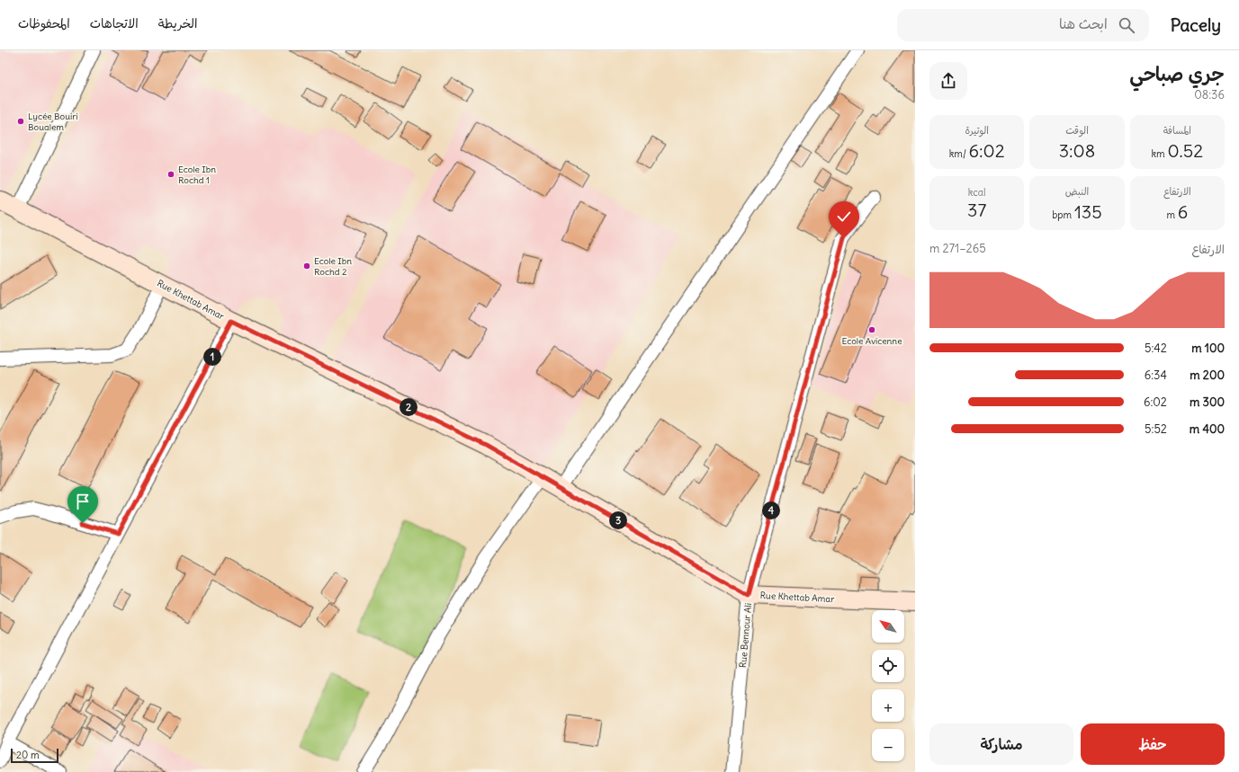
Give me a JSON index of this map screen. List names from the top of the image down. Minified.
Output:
{"streets":{"main road":["Rue Khettab Amar"],"street":["Rue Bennour Ali"]},"crossings":[["Rue Khettab Amar","Rue Bennour Ali"]],"places":["Lycée Bouiri Boualem","Ecole Ibn Rochd 1","Ecole Ibn Rochd 2","Ecole Avicenne"],"scale_bar":"20 m","north":"top left","page":{"header":"Pacely","search":"ابحث هنا","nav":["الخريطة","الاتجاهات","المحفوظات"],"heading":["جري صباحي","08:36"],"stats":[["المسافة","0.52 km"],["الوقت","3:08"],["الوتيرة","6:02 /km"],["الارتفاع","6 m"],["النبض","135 bpm"],["kcal","37"]],"chart":["الارتفاع","265–271 m"],"list":[{"name":"100 m","note":"5:42"},{"name":"200 m","note":"6:34"},{"name":"300 m","note":"6:02"},{"name":"400 m","note":"5:52"}],"pins":["1","2","4","3"],"map_buttons":["+","−"],"buttons":["حفظ","مشاركة"],"scale":"20 m"}}
